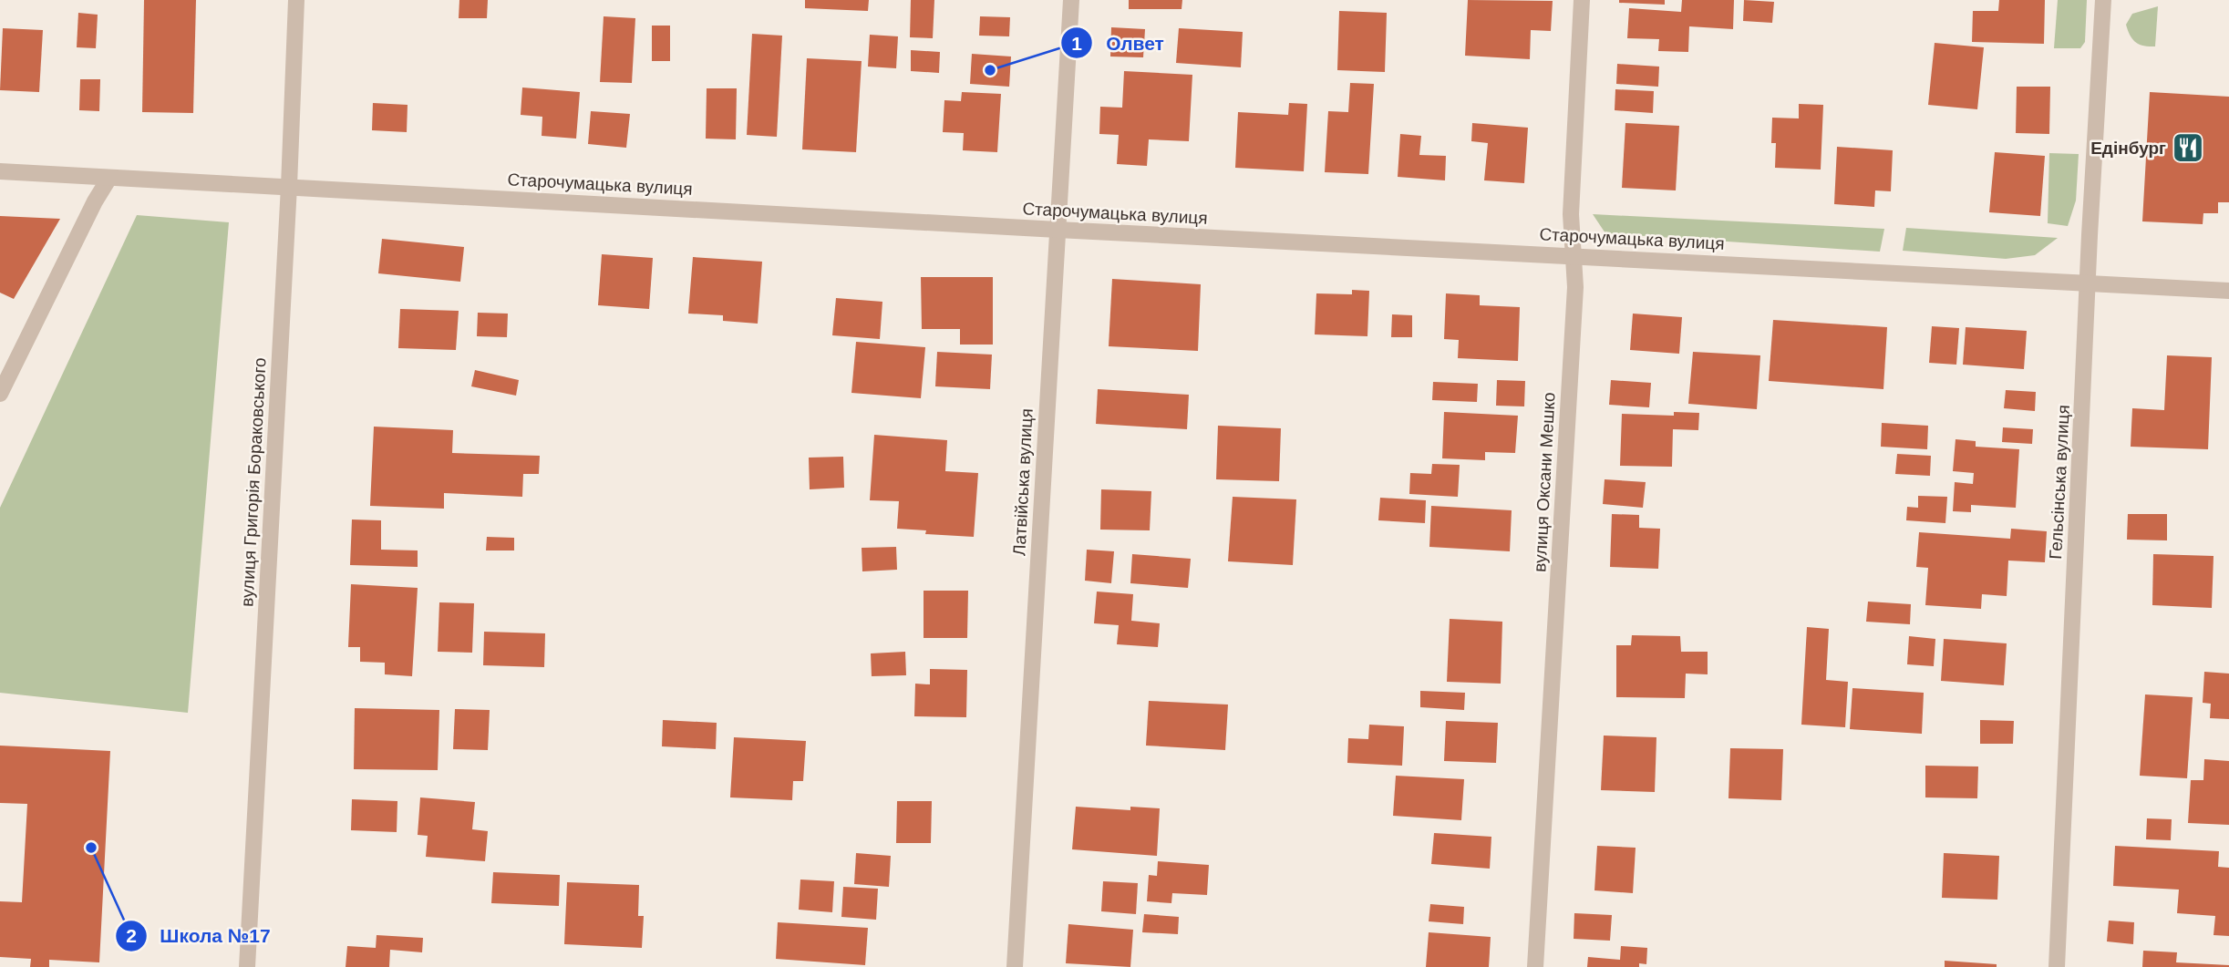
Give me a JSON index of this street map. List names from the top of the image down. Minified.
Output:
{"streets":{"street":["Старочумацька вулиця","вулиця Григорія Бораковського","Латвійська вулиця","вулиця Оксани Мешко","Гельсінська вулиця"]},"crossings":[["Старочумацька вулиця","вулиця Григорія Бораковського"],["Старочумацька вулиця","Латвійська вулиця"],["Старочумацька вулиця","вулиця Оксани Мешко"],["Старочумацька вулиця","Гельсінська вулиця"]],"places":{"other":["Олвет","Школа №17"],"restaurant":["Едінбург"]}}
